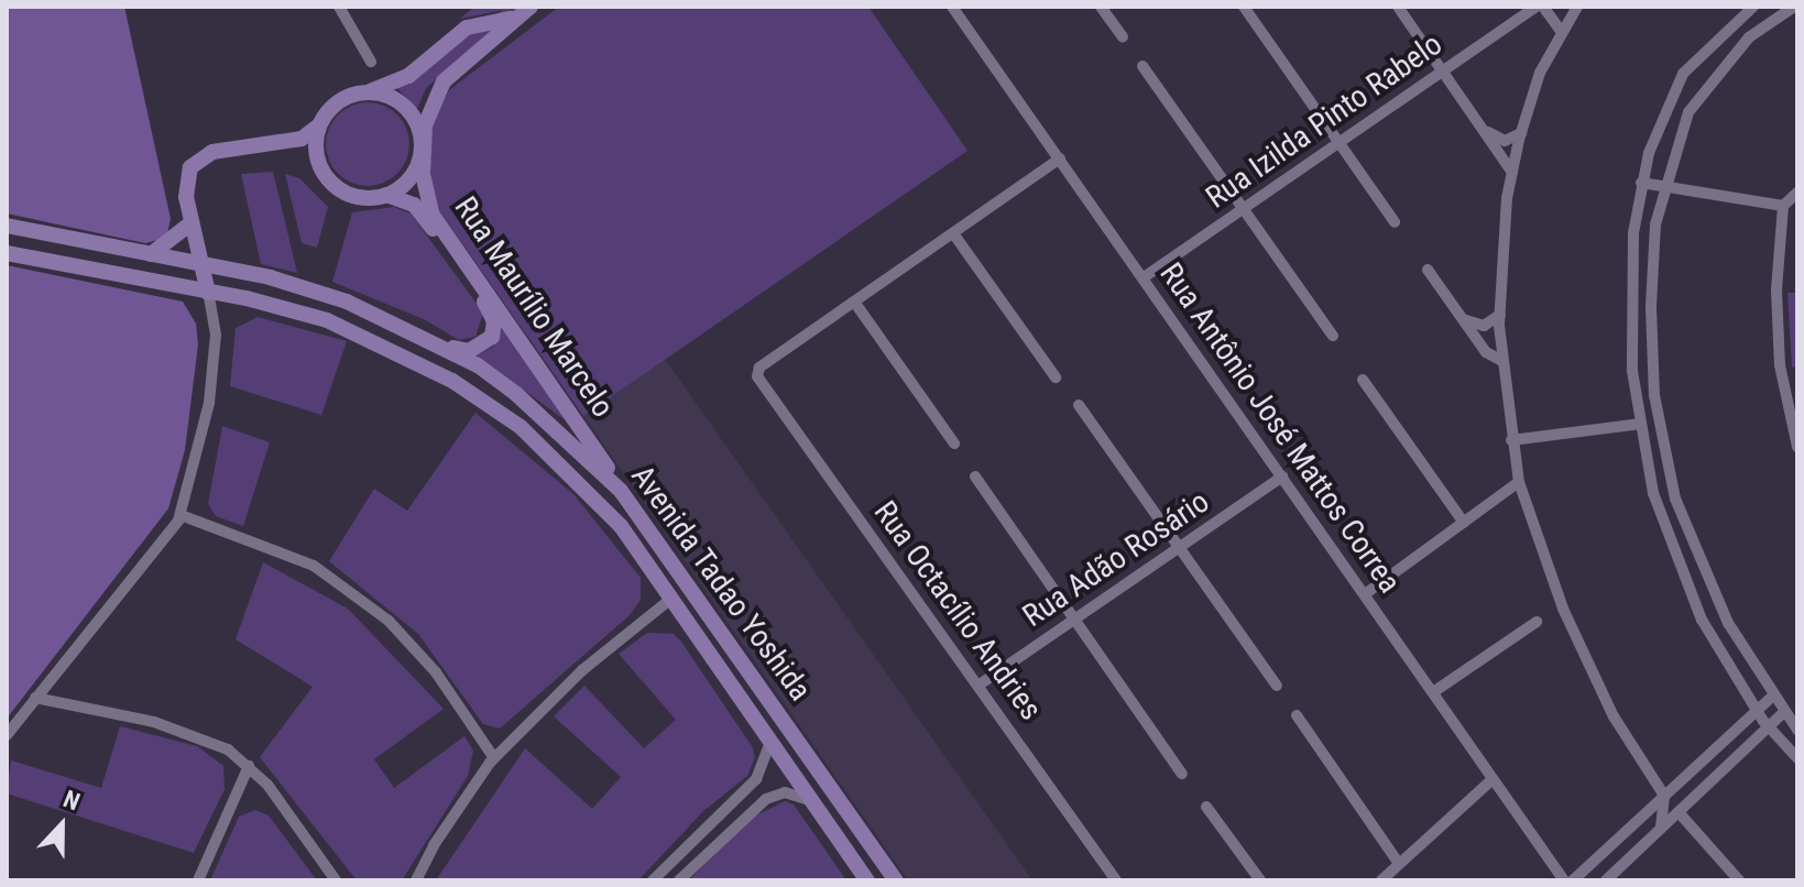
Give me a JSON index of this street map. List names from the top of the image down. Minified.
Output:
{"streets":{"main road":["Rua Maurílio Marcelo","Avenida Tadao Yoshida"],"street":["Rua Izilda Pinto Rabelo","Rua Antônio José Mattos Correa","Rua Adão Rosário","Rua Octacílio Andries"]},"crossings":[["Rua Izilda Pinto Rabelo","Rua Antônio José Mattos Correa"],["Rua Maurílio Marcelo","Avenida Tadao Yoshida"],["Rua Antônio José Mattos Correa","Rua Adão Rosário"],["Rua Adão Rosário","Rua Octacílio Andries"]],"north":"top"}
